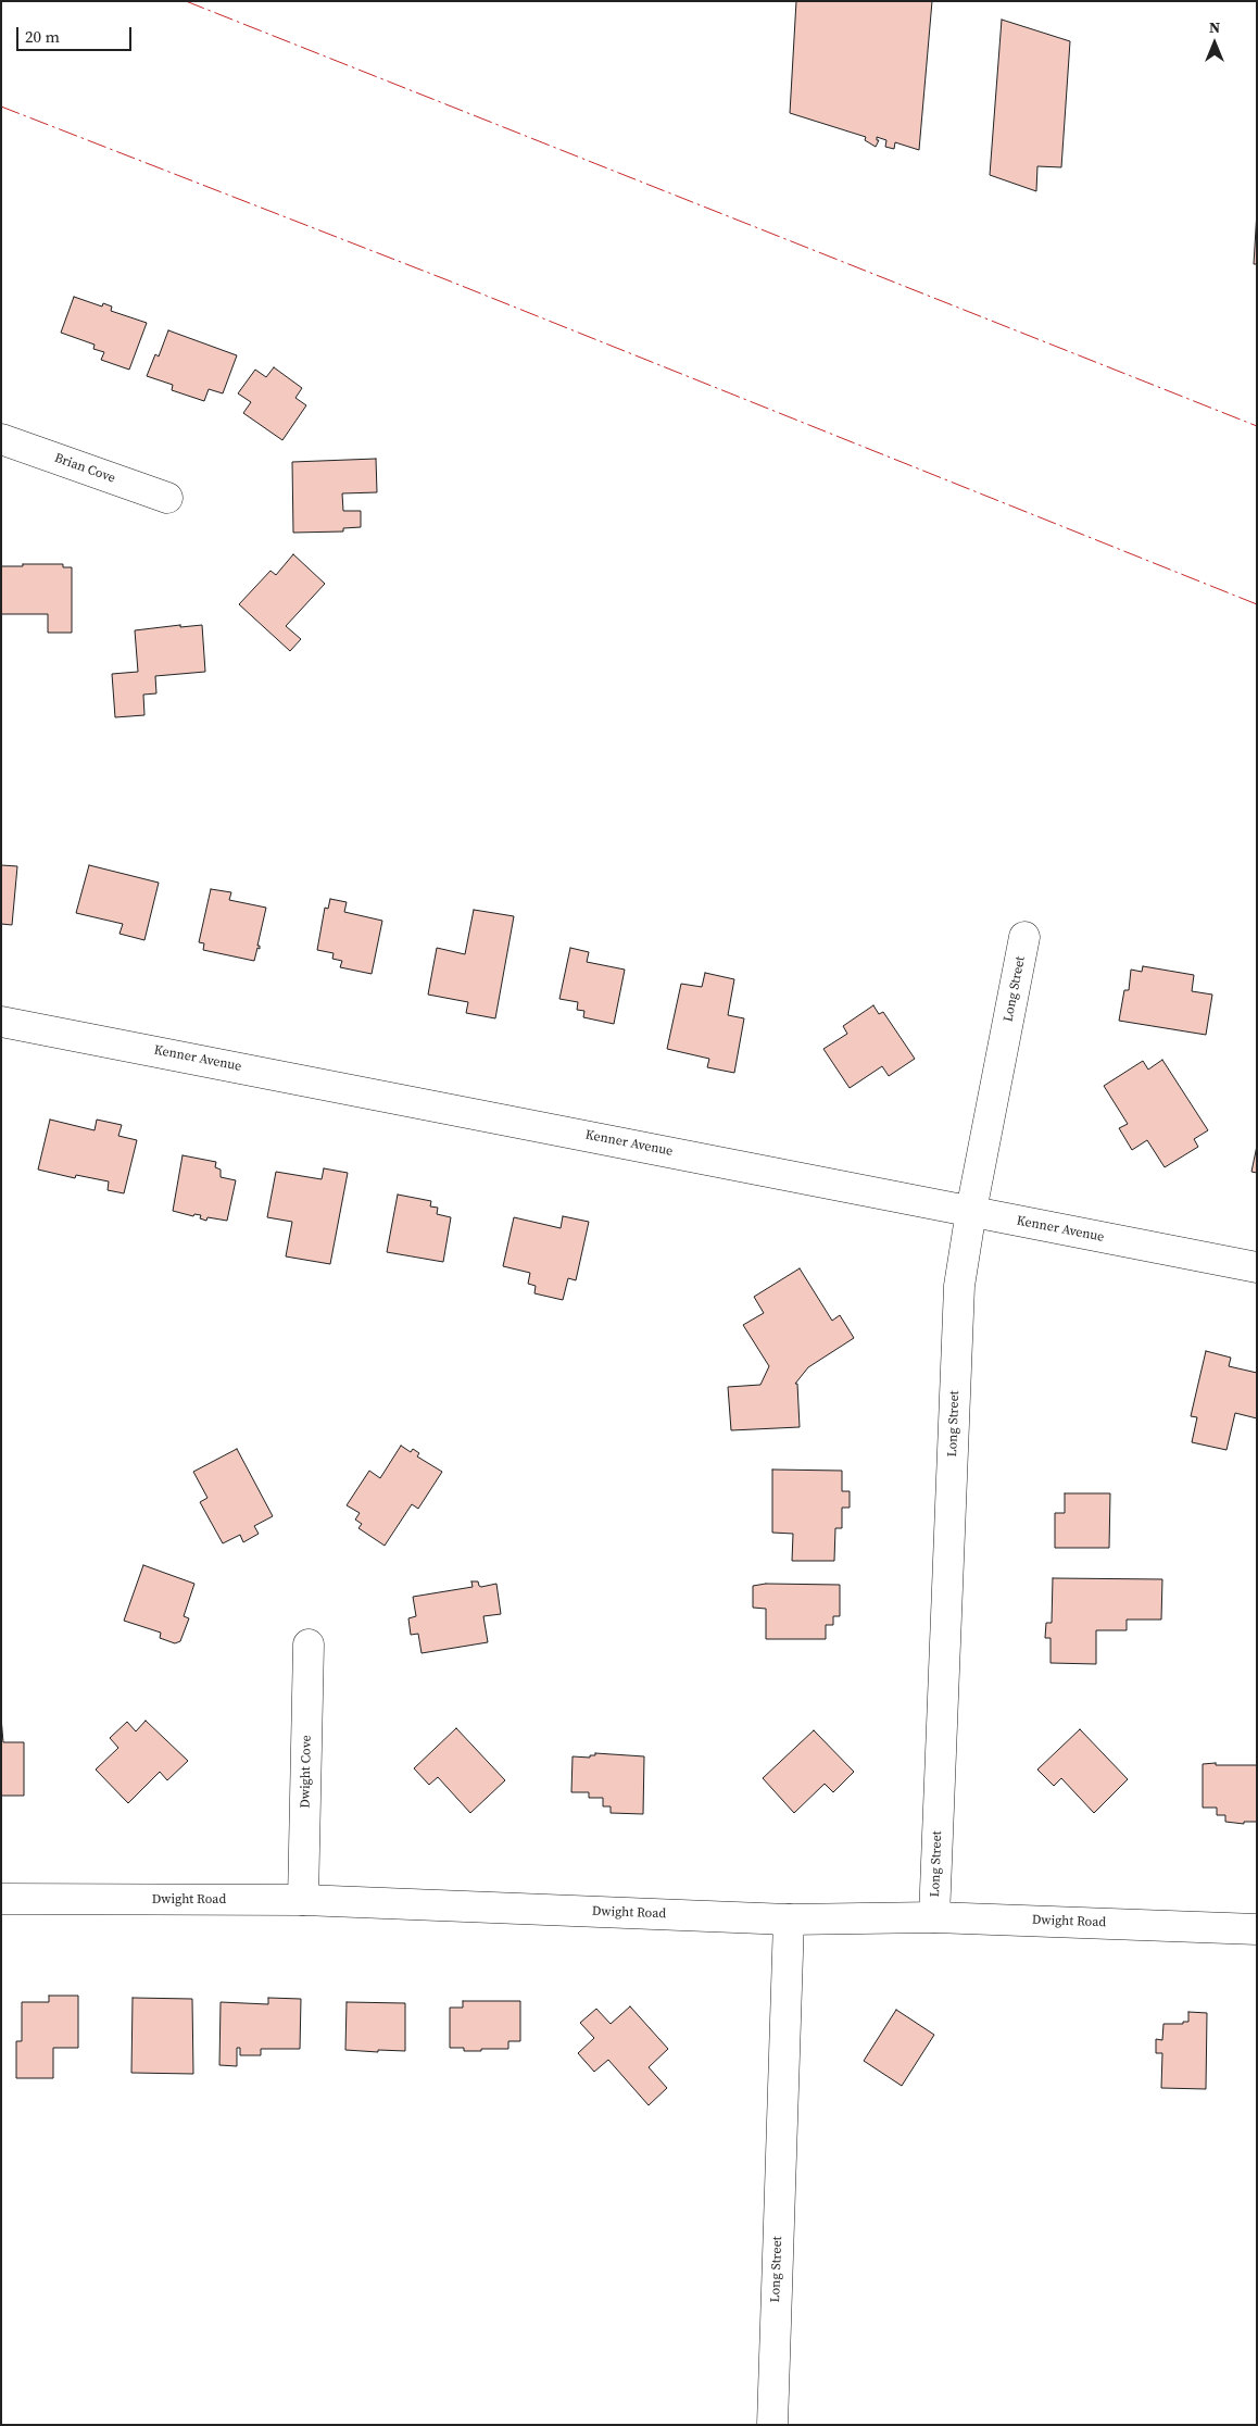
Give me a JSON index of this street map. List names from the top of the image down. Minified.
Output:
{"streets":{"street":["Brian Cove","Long Street","Kenner Avenue","Dwight Cove","Dwight Road"]},"crossings":[["Long Street","Kenner Avenue"],["Long Street","Dwight Road"],["Dwight Cove","Dwight Road"]],"scale_bar":"20 m","north":"top"}
